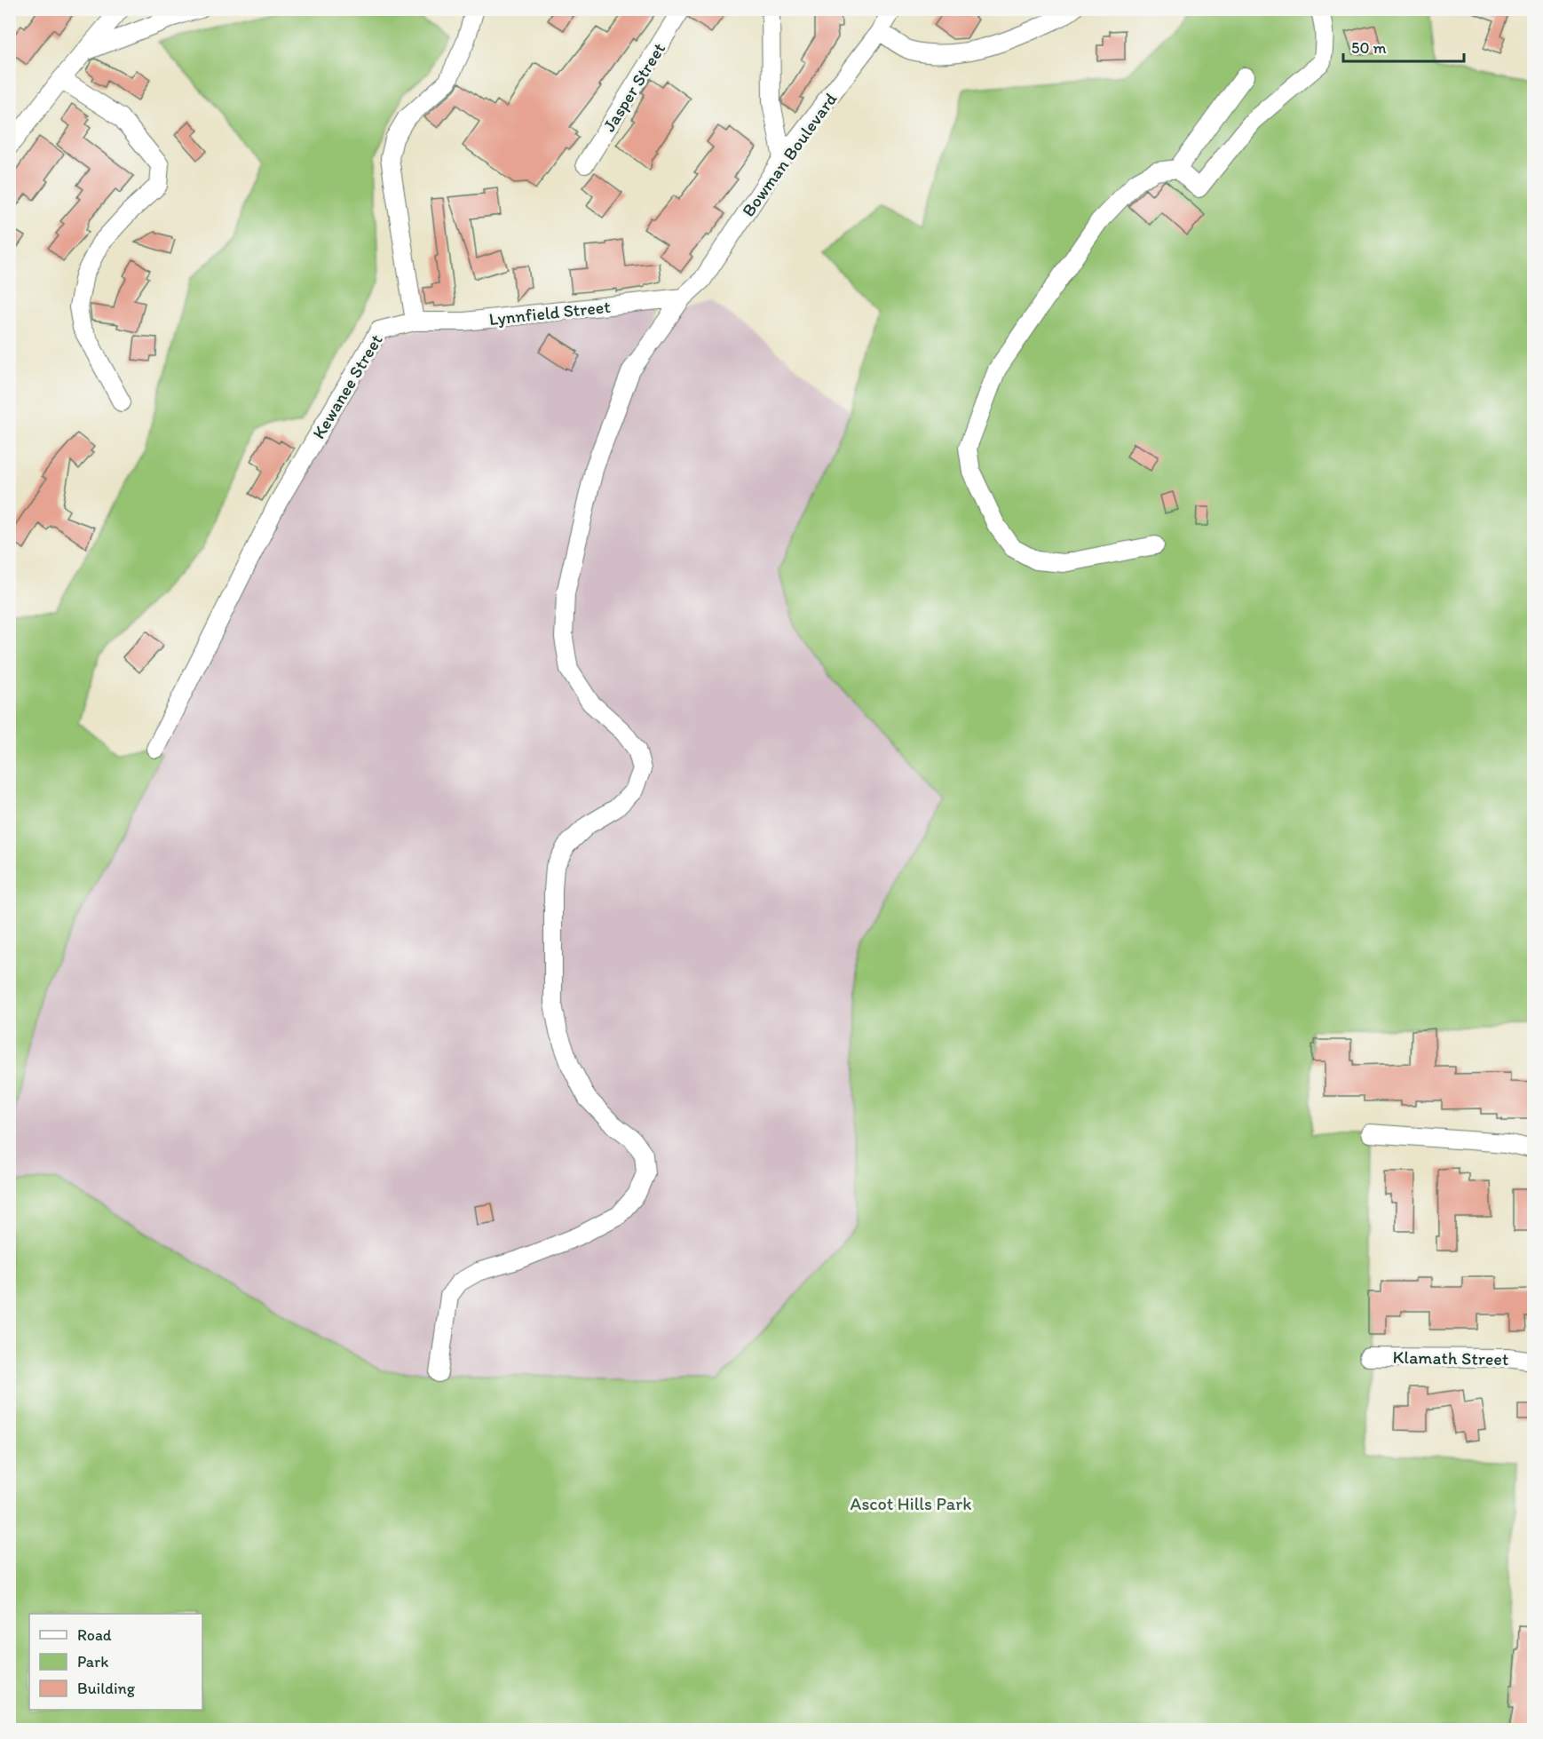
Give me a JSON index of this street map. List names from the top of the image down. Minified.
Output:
{"streets":{"street":["Jasper Street","Bowman Boulevard","Lynnfield Street","Kewanee Street","Klamath Street"]},"crossings":[["Bowman Boulevard","Lynnfield Street"],["Lynnfield Street","Kewanee Street"]],"parks":["Ascot Hills Park"],"legend":["Road","Park","Building"],"scale_bar":"50 m"}
